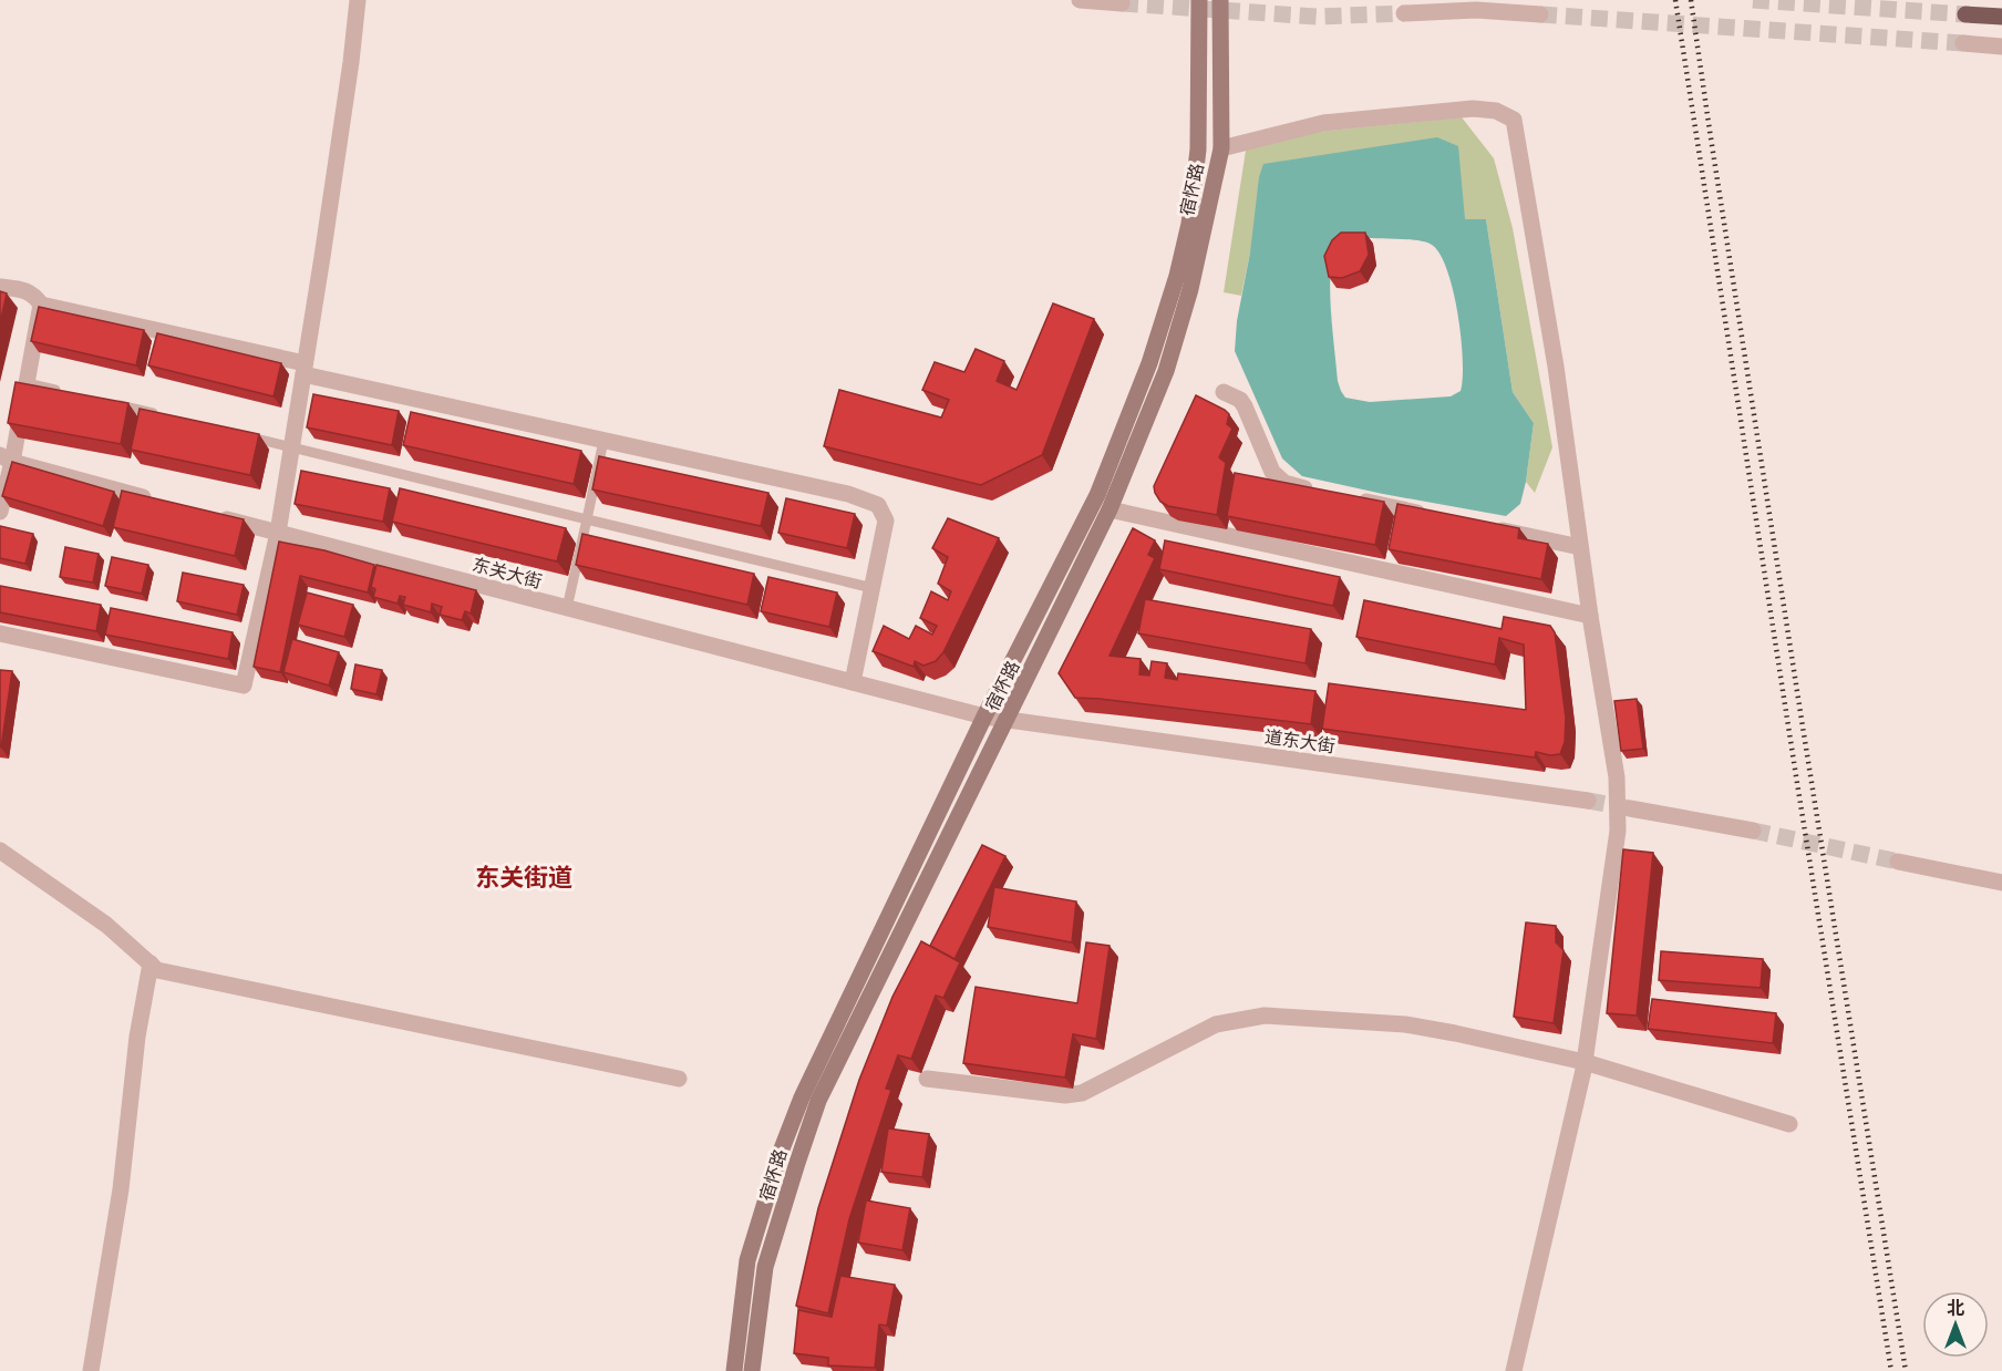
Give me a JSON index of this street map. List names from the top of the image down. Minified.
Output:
{"streets":{"main road":["宿怀路"],"street":["东关大街","道东大街"]},"crossings":[["宿怀路","东关大街"],["宿怀路","道东大街"],["东关大街","道东大街"]],"districts":["东关街道"],"north":"top"}
